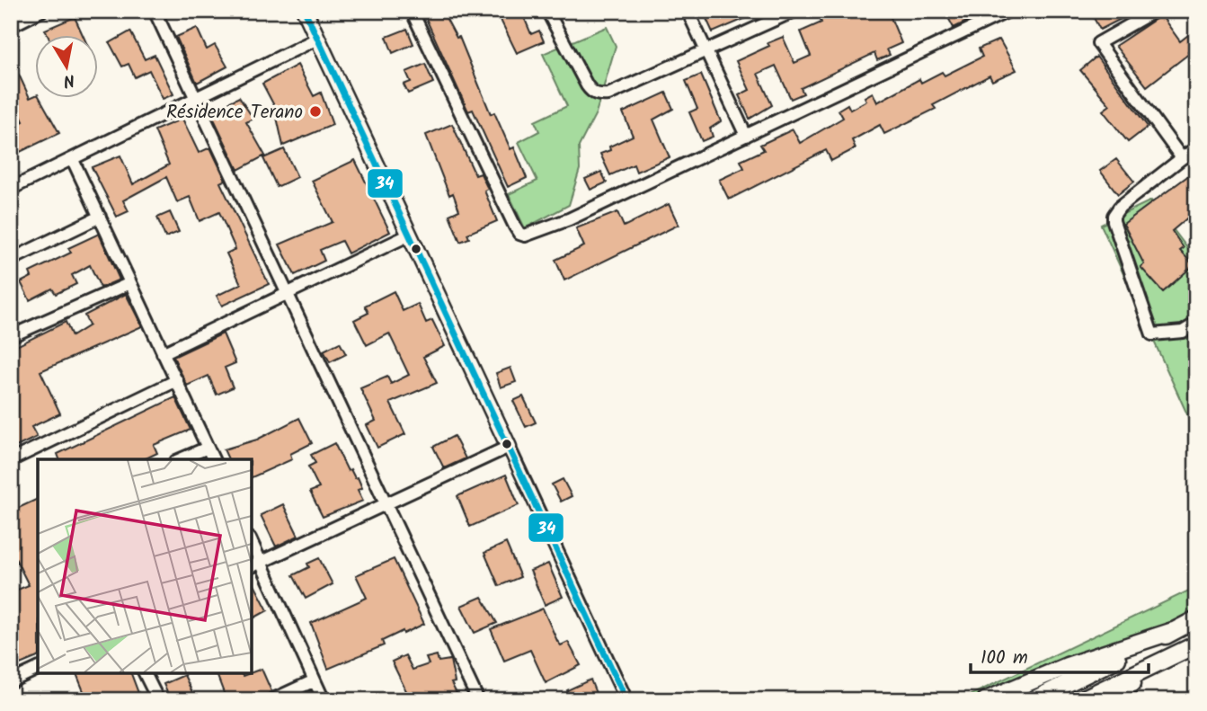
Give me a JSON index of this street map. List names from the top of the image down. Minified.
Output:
{"places":["Résidence Terano"],"lines":["transit line 34"],"scale_bar":"100 m","north":"bottom"}
